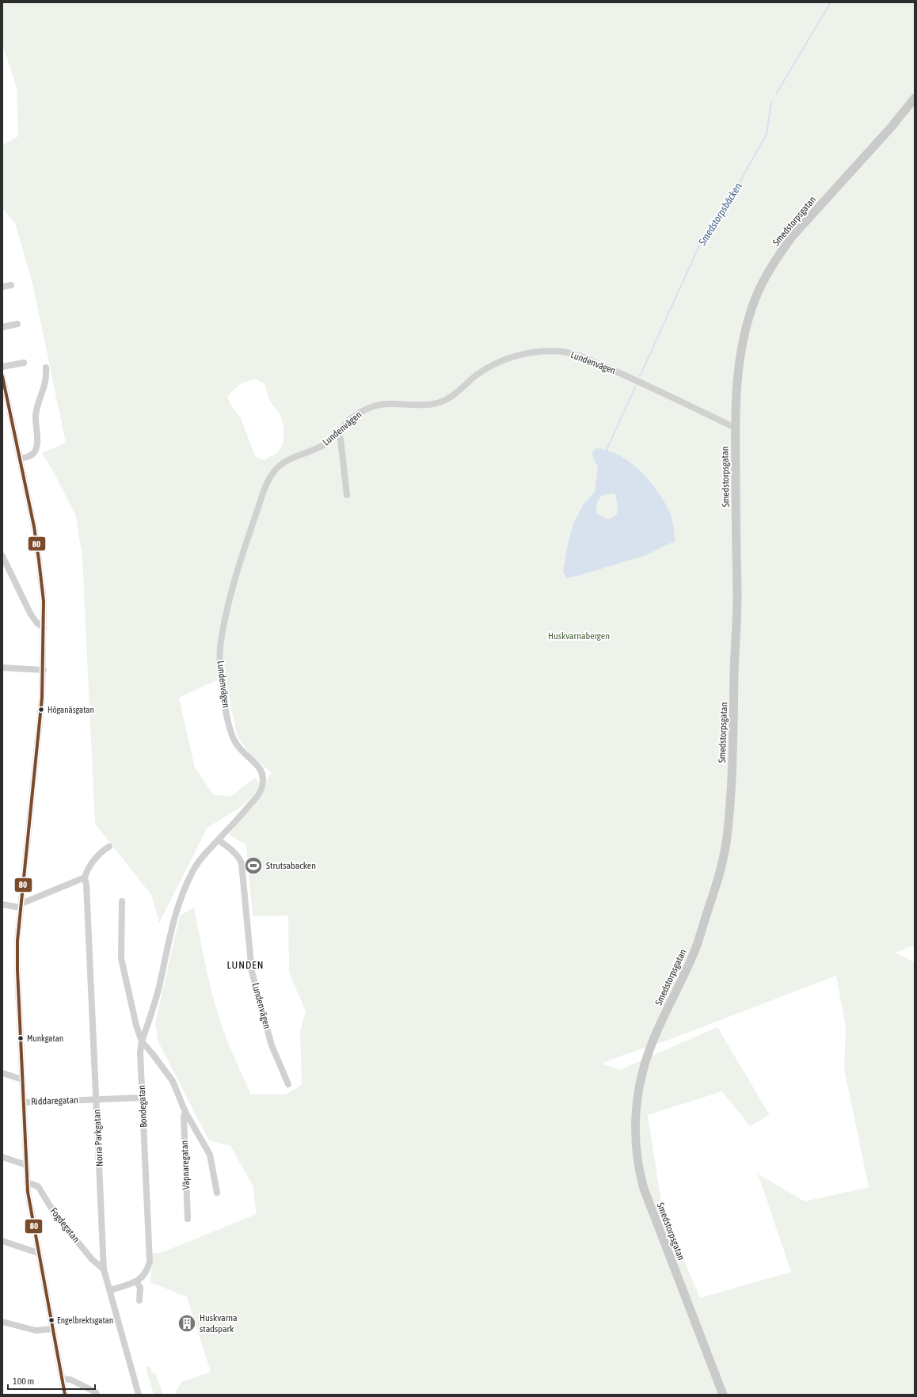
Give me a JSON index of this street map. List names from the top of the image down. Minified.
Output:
{"streets":{"street":["Smedstorpsgatan","Lundenvägen","Riddaregatan","Bondegatan","Norra Parkgatan","Väpnaregatan","Fogdegatan"]},"crossings":[["Smedstorpsgatan","Lundenvägen"],["Lundenvägen","Bondegatan"],["Lundenvägen","Väpnaregatan"],["Riddaregatan","Bondegatan"],["Riddaregatan","Norra Parkgatan"],["Bondegatan","Norra Parkgatan"],["Bondegatan","Väpnaregatan"],["Norra Parkgatan","Fogdegatan"]],"districts":["LUNDEN"],"water":["Smedstorpsbäcken"],"parks":["Huskvarnabergen"],"places":{"other":["Höganäsgatan","Munkgatan","Engelbrektsgatan"],"sports":["Strutsabacken"],"building":["Huskvarna stadspark"]},"lines":["transit line 80"],"scale_bar":"100 m"}
